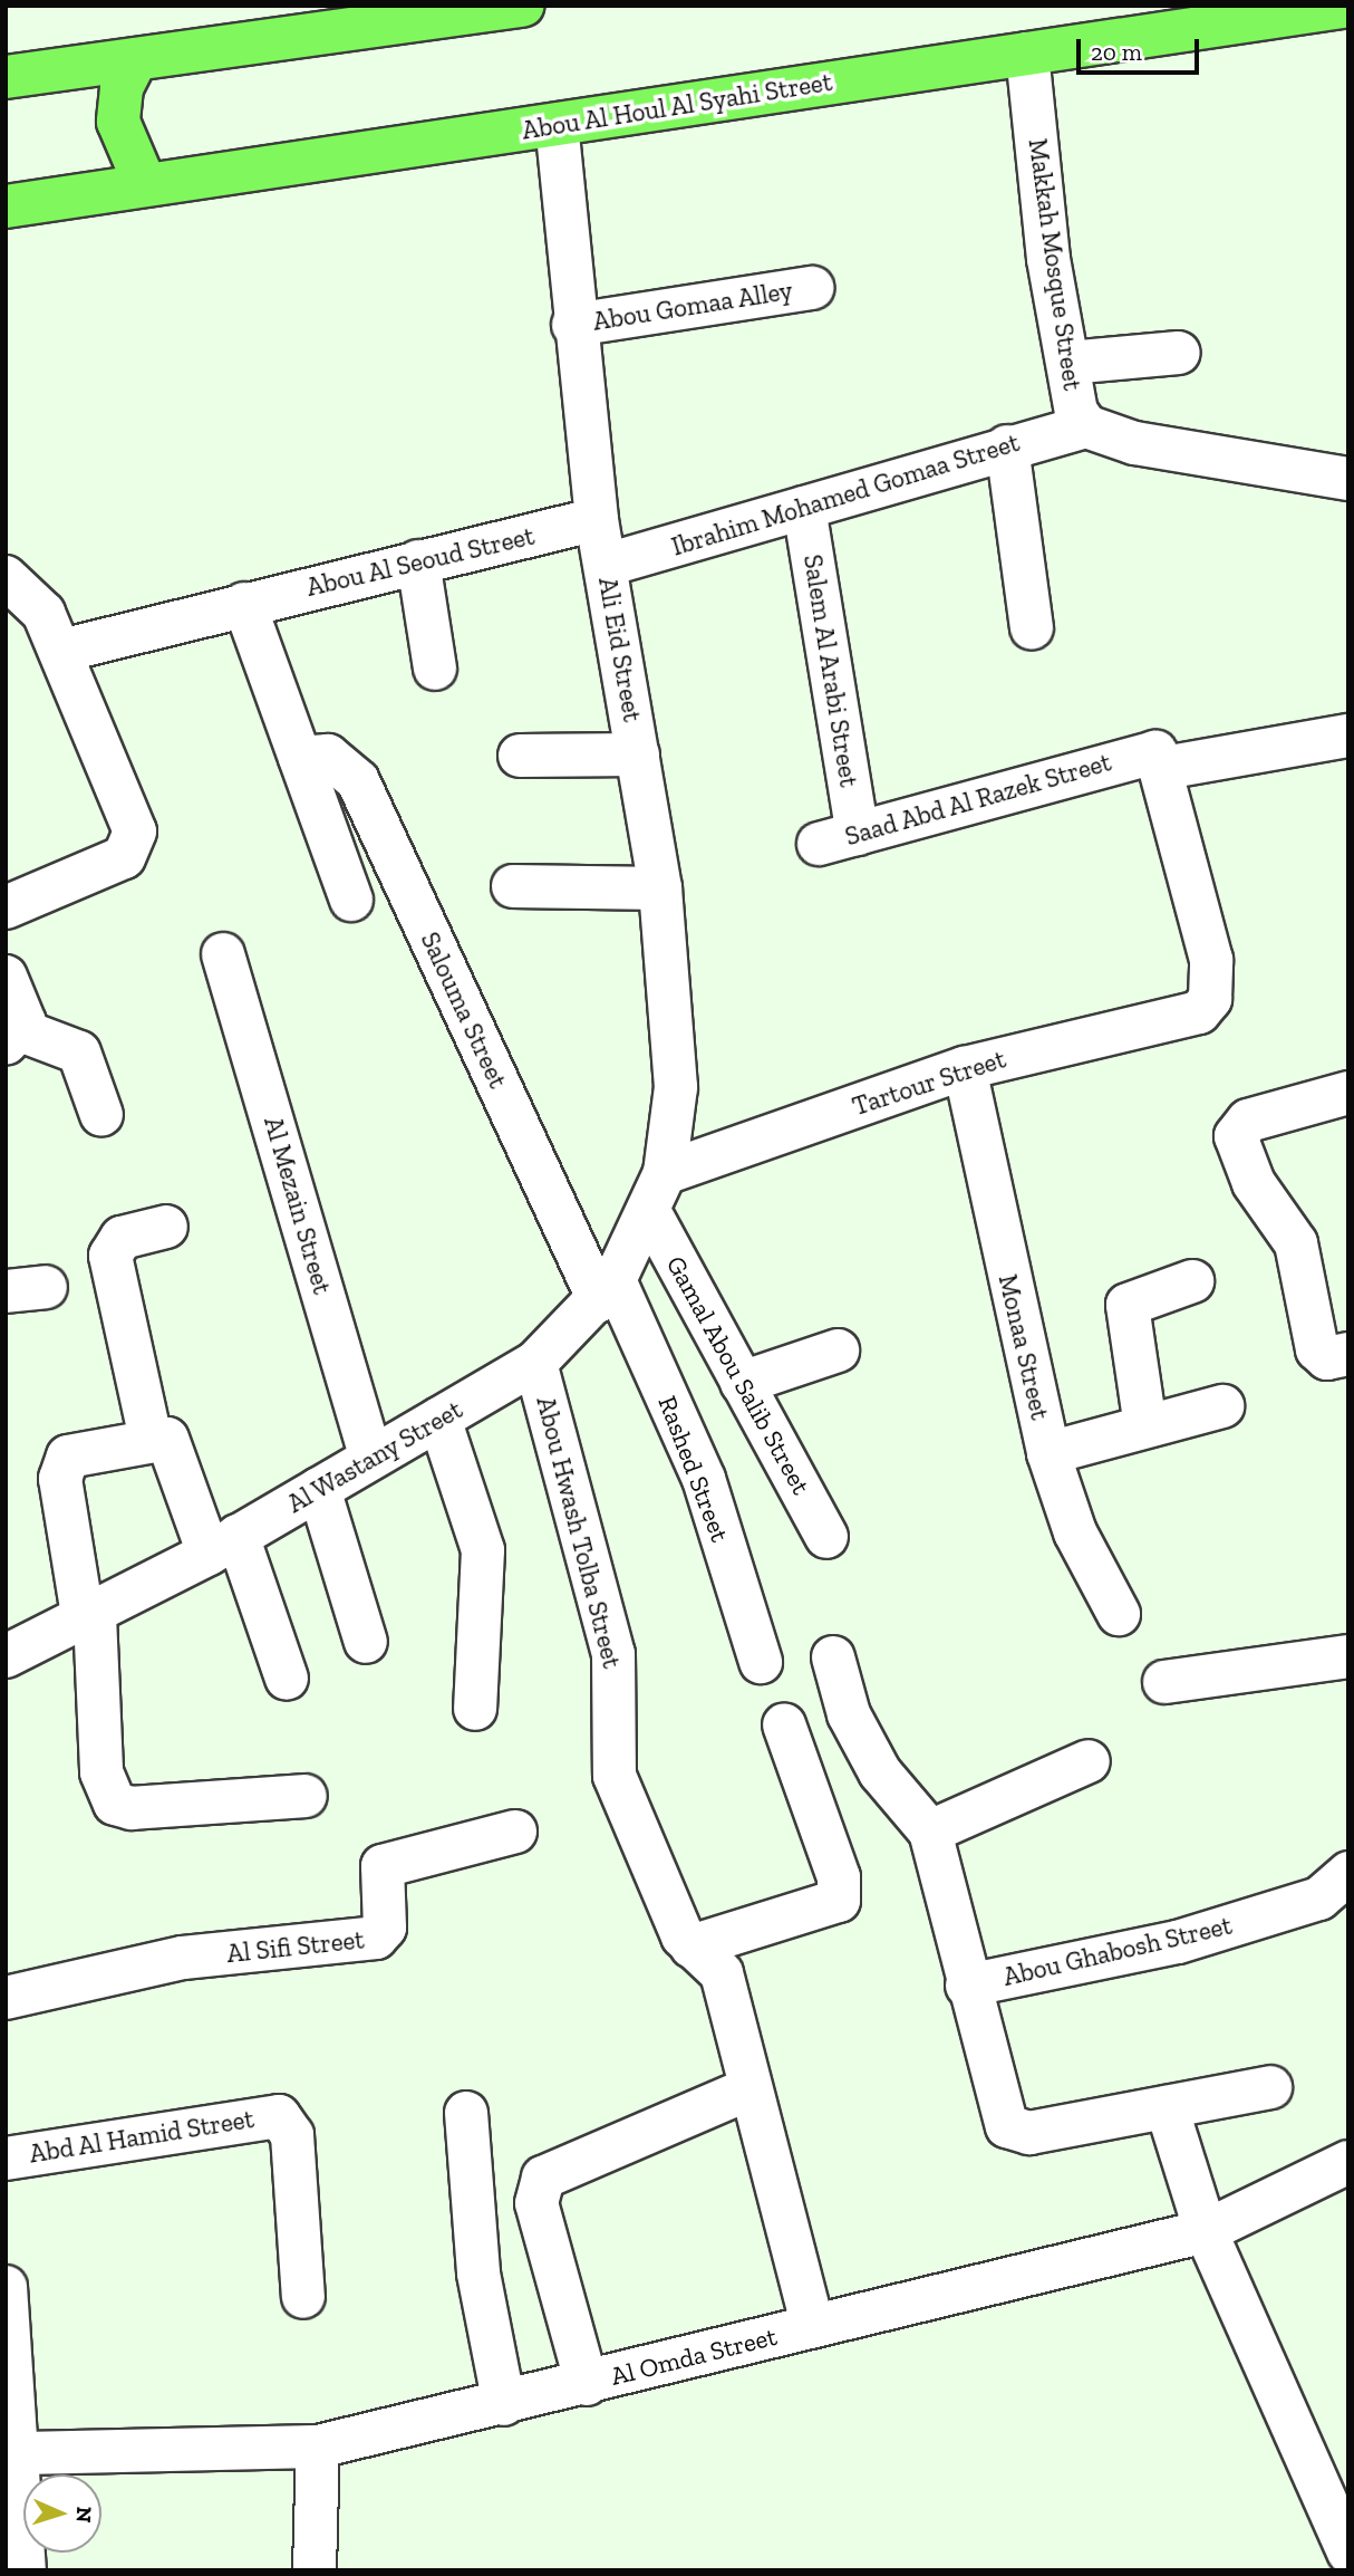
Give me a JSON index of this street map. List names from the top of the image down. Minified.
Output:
{"streets":{"main road":["Abou Al Houl Al Syahi Street"],"street":["Makkah Mosque Street","Abou Gomaa Alley","Ibrahim Mohamed Gomaa Street","Abou Al Seoud Street","Ali Eid Street","Salem Al Arabi Street","Saad Abd Al Razek Street","Salouma Street","Tartour Street","Al Mezain Street","Monaa Street","Gamal Abou Salib Street","Al Wastany Street","Rashed Street","Abou Hwash Tolba Street","Al Sifi Street","Abou Ghabosh Street","Abd Al Hamid Street","Al Omda Street"]},"crossings":[["Abou Al Houl Al Syahi Street","Makkah Mosque Street"],["Abou Al Houl Al Syahi Street","Ali Eid Street"],["Makkah Mosque Street","Ibrahim Mohamed Gomaa Street"],["Abou Gomaa Alley","Ali Eid Street"],["Ibrahim Mohamed Gomaa Street","Ali Eid Street"],["Ibrahim Mohamed Gomaa Street","Salem Al Arabi Street"],["Abou Al Seoud Street","Ali Eid Street"],["Ali Eid Street","Tartour Street"],["Ali Eid Street","Al Wastany Street"],["Salem Al Arabi Street","Saad Abd Al Razek Street"],["Saad Abd Al Razek Street","Tartour Street"],["Salouma Street","Al Wastany Street"],["Salouma Street","Rashed Street"],["Tartour Street","Monaa Street"],["Tartour Street","Al Wastany Street"],["Al Mezain Street","Al Wastany Street"],["Gamal Abou Salib Street","Al Wastany Street"],["Al Wastany Street","Rashed Street"],["Al Wastany Street","Abou Hwash Tolba Street"],["Abou Hwash Tolba Street","Al Omda Street"]],"scale_bar":"20 m","north":"right"}
